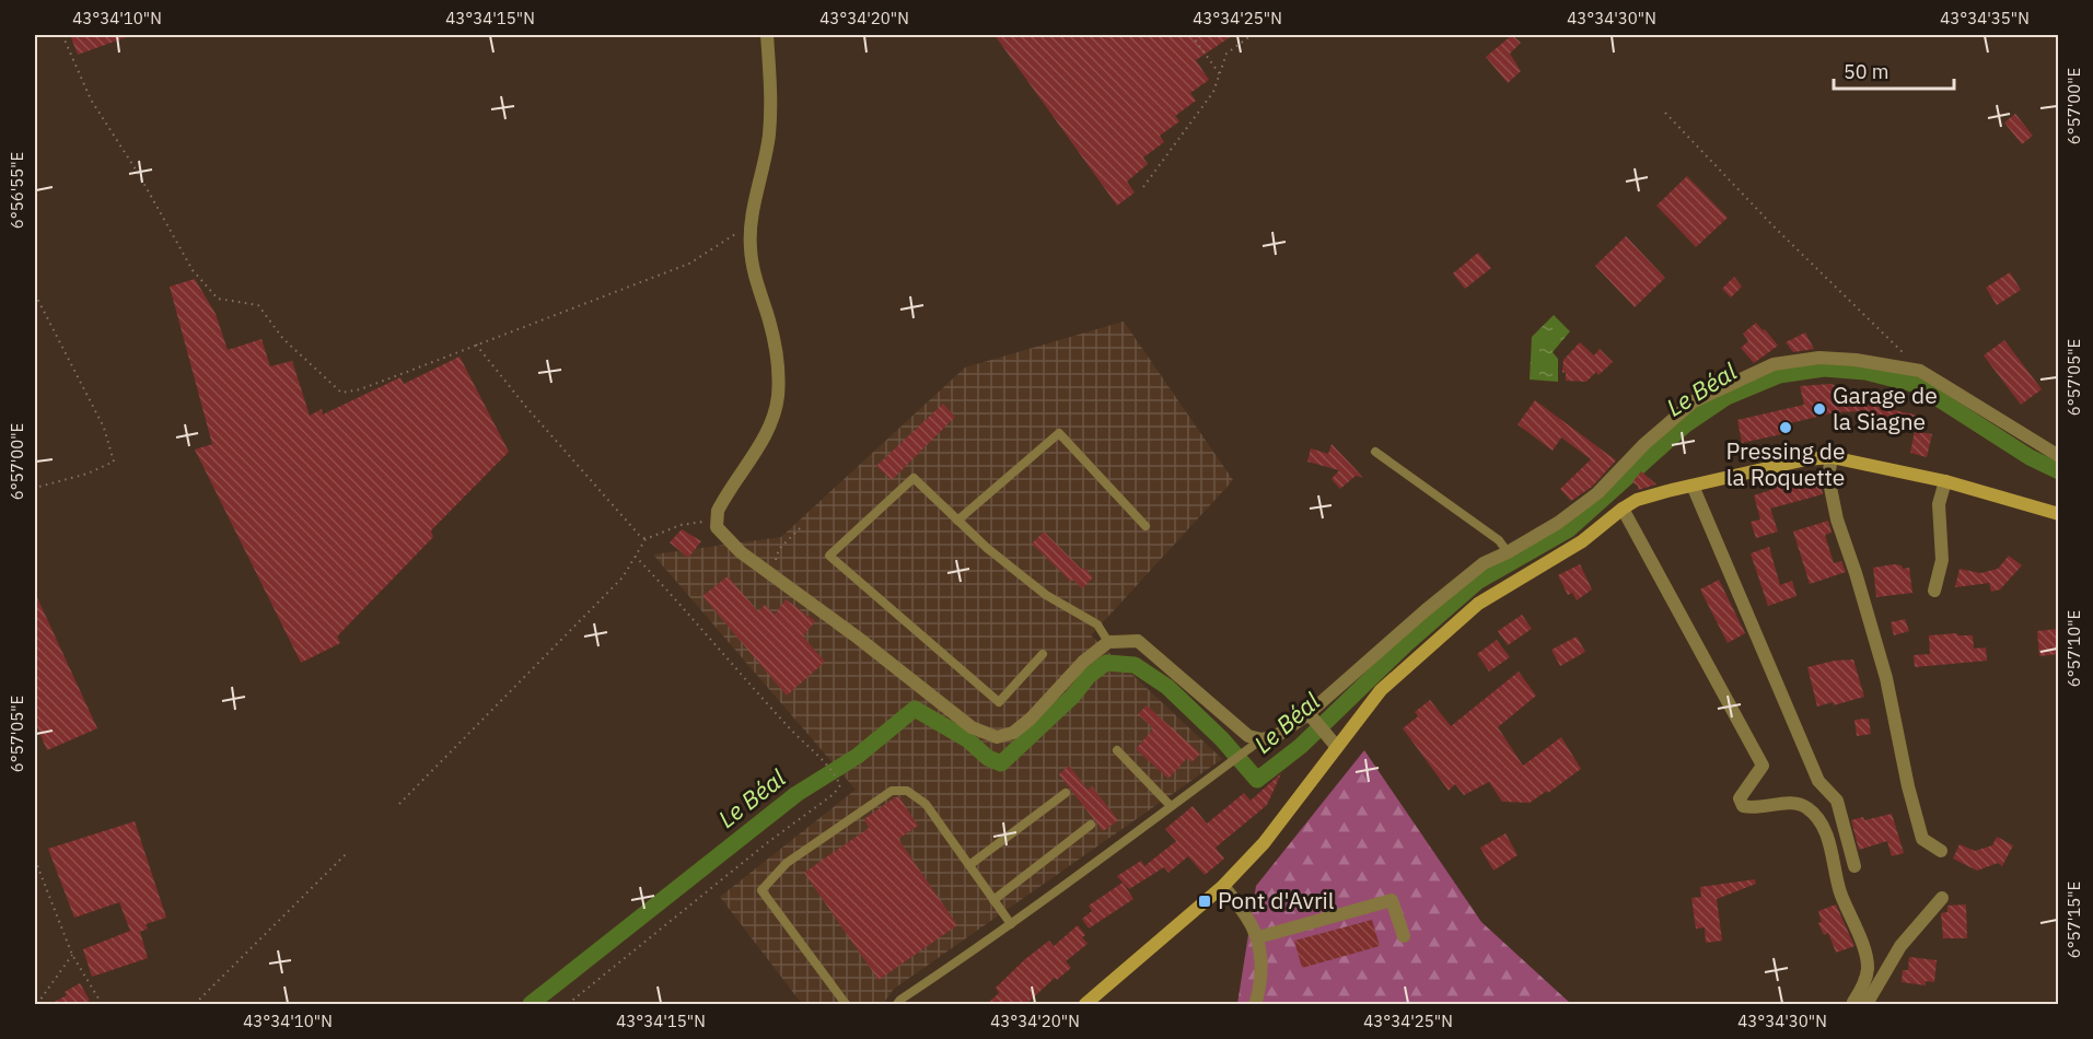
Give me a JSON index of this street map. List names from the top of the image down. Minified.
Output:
{"water":["Le Béal"],"places":{"other":["Garage de la Siagne","Pressing de la Roquette"],"transit":["Pont d'Avril"]},"scale_bar":"50 m","coordinates":["43°34'10\"N","43°34'15\"N","43°34'20\"N","43°34'25\"N","43°34'30\"N","43°34'35\"N","6°57'00\"E","6°56'55\"E","6°57'05\"E","6°57'10\"E","6°57'15\"E"]}
